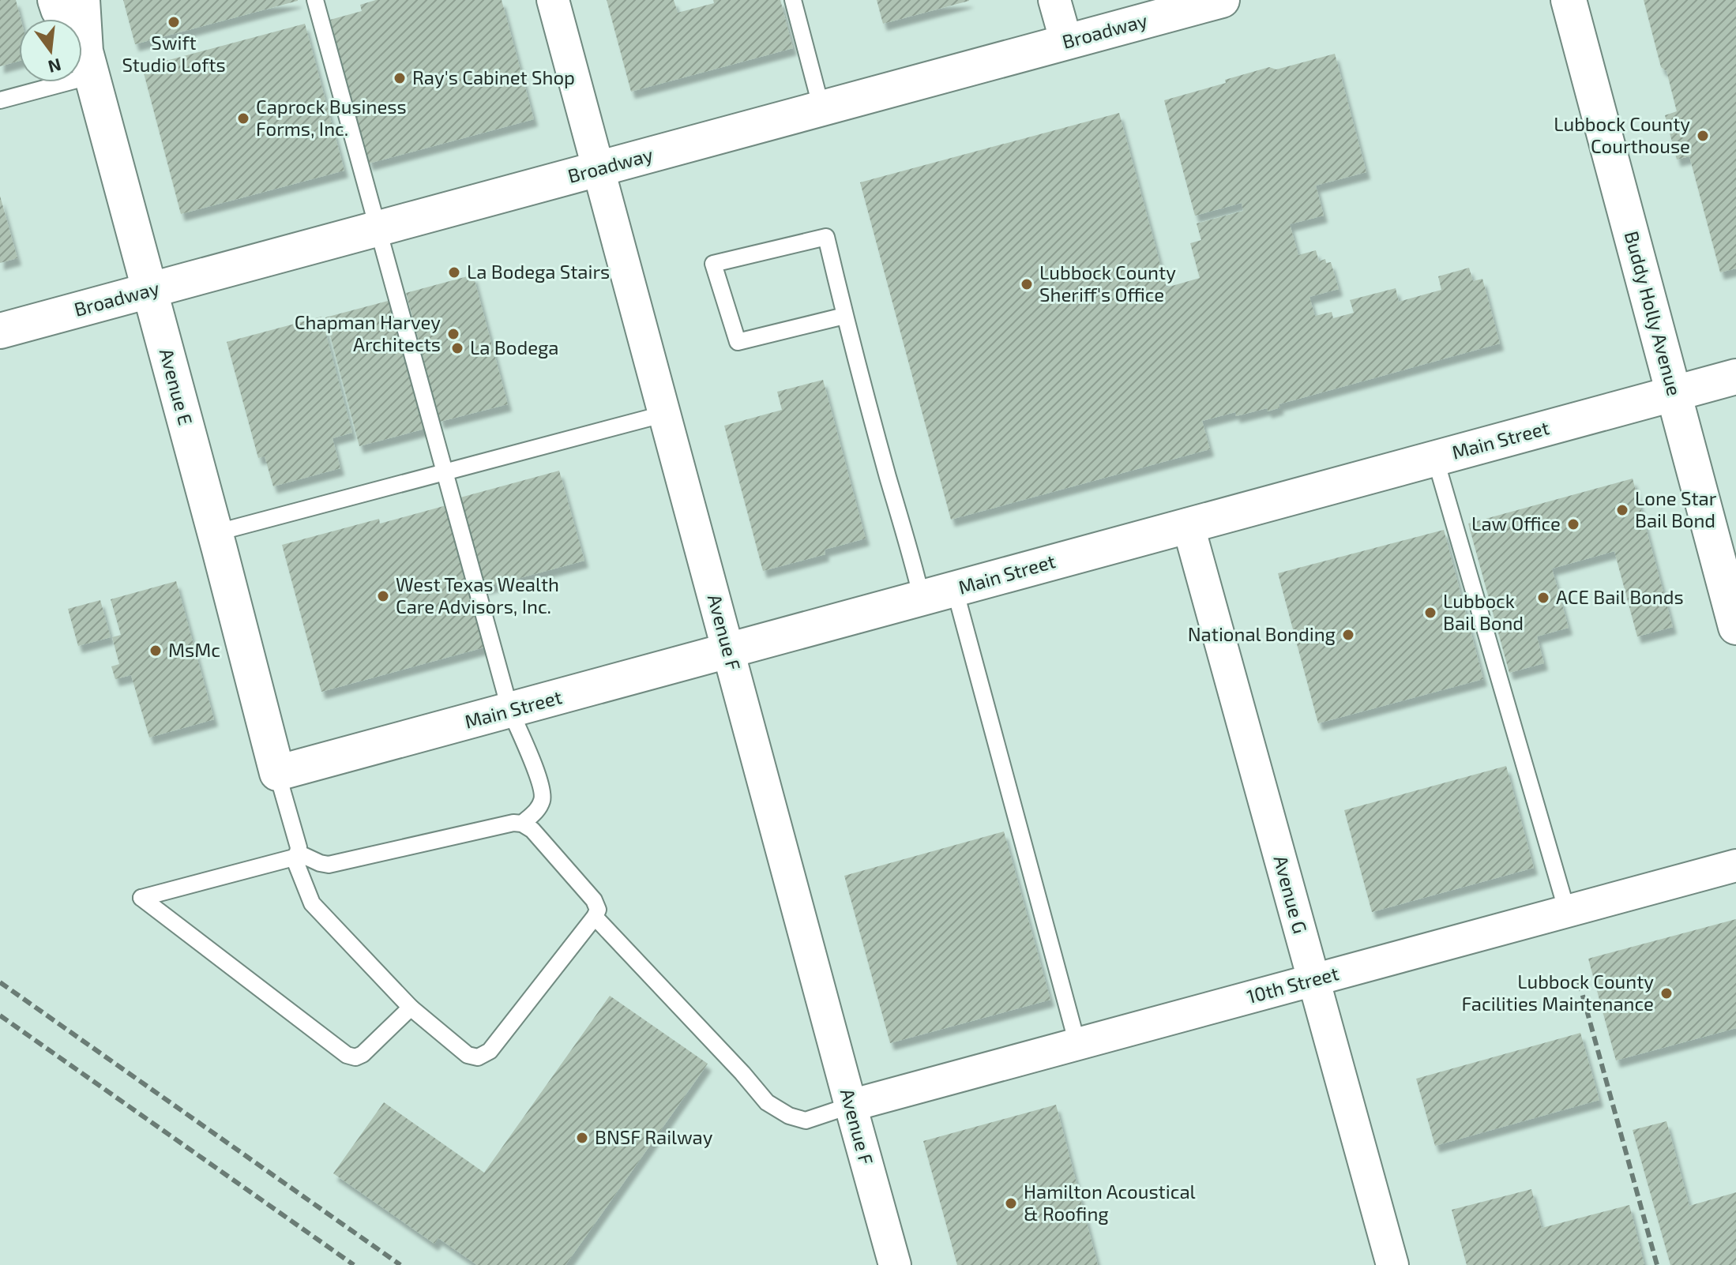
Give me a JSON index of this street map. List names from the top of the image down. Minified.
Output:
{"streets":{"main road":["Broadway","Buddy Holly Avenue","Avenue E","Main Street"],"street":["Avenue F","Avenue G","10th Street"]},"crossings":[["Broadway","Avenue E"],["Broadway","Avenue F"],["Buddy Holly Avenue","Main Street"],["Avenue E","Main Street"],["Main Street","Avenue F"],["Main Street","Avenue G"],["Avenue F","10th Street"],["Avenue G","10th Street"]],"places":["Swift Studio Lofts","Ray's Cabinet Shop","Caprock Business Forms, Inc.","Lubbock County Courthouse","La Bodega Stairs","Lubbock County Sheriff's Office","Chapman Harvey Architects","La Bodega","Lone Star Bail Bond","Law Office","West Texas Wealth Care Advisors, Inc.","ACE Bail Bonds","Lubbock Bail Bond","National Bonding","MsMc","Lubbock County Facilities Maintenance","BNSF Railway","Hamilton Acoustical & Roofing"],"north":"bottom"}
